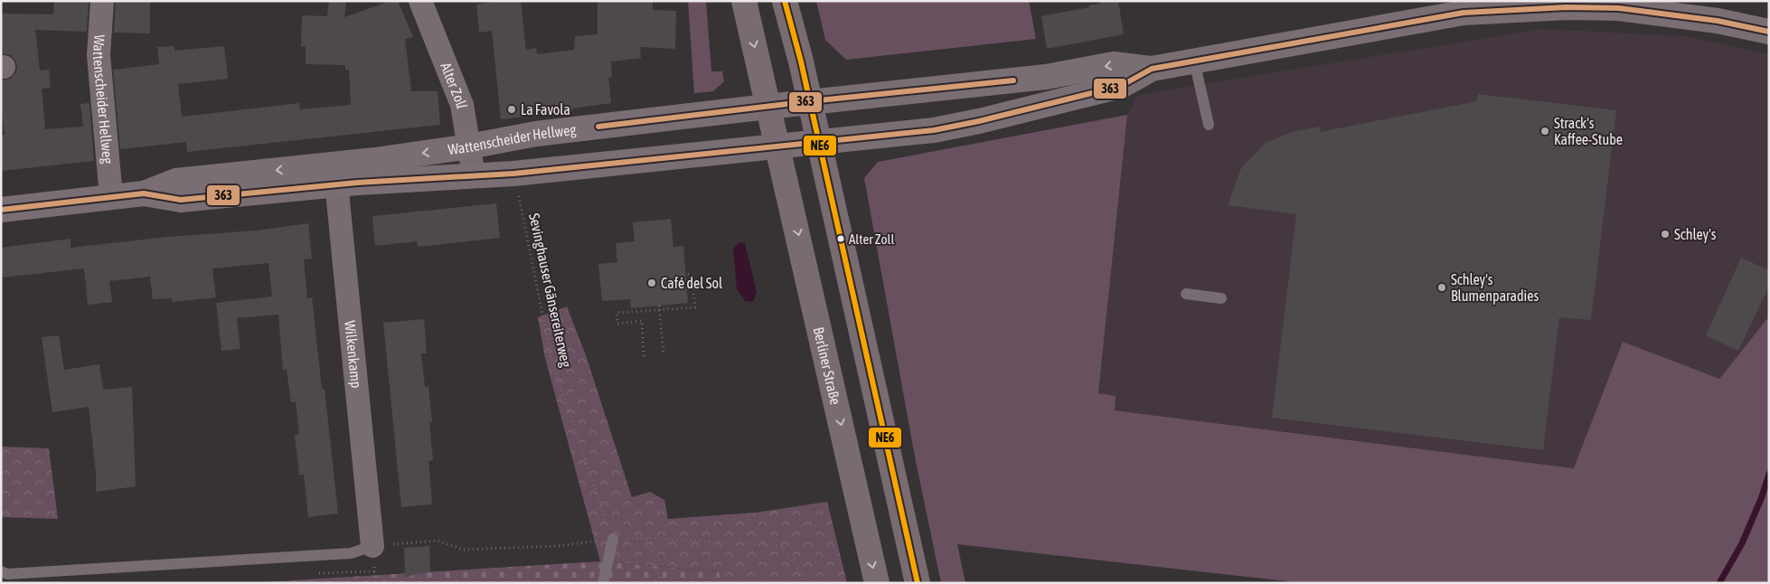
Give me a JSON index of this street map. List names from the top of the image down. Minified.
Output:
{"streets":{"main road":["Wattenscheider Hellweg","Berliner Straße"],"street":["Alter Zoll","Wilkenkamp"],"path":["Sevinghauser Gänsereiterweg"]},"crossings":[["Alter Zoll","Wattenscheider Hellweg"],["Wattenscheider Hellweg","Sevinghauser Gänsereiterweg"],["Wattenscheider Hellweg","Wilkenkamp"],["Wattenscheider Hellweg","Berliner Straße"]],"places":["La Favola","Strack's Kaffee-Stube","Schley's","Alter Zoll","Café del Sol","Schley's Blumenparadies"],"lines":["transit line NE6","transit line 363"]}
